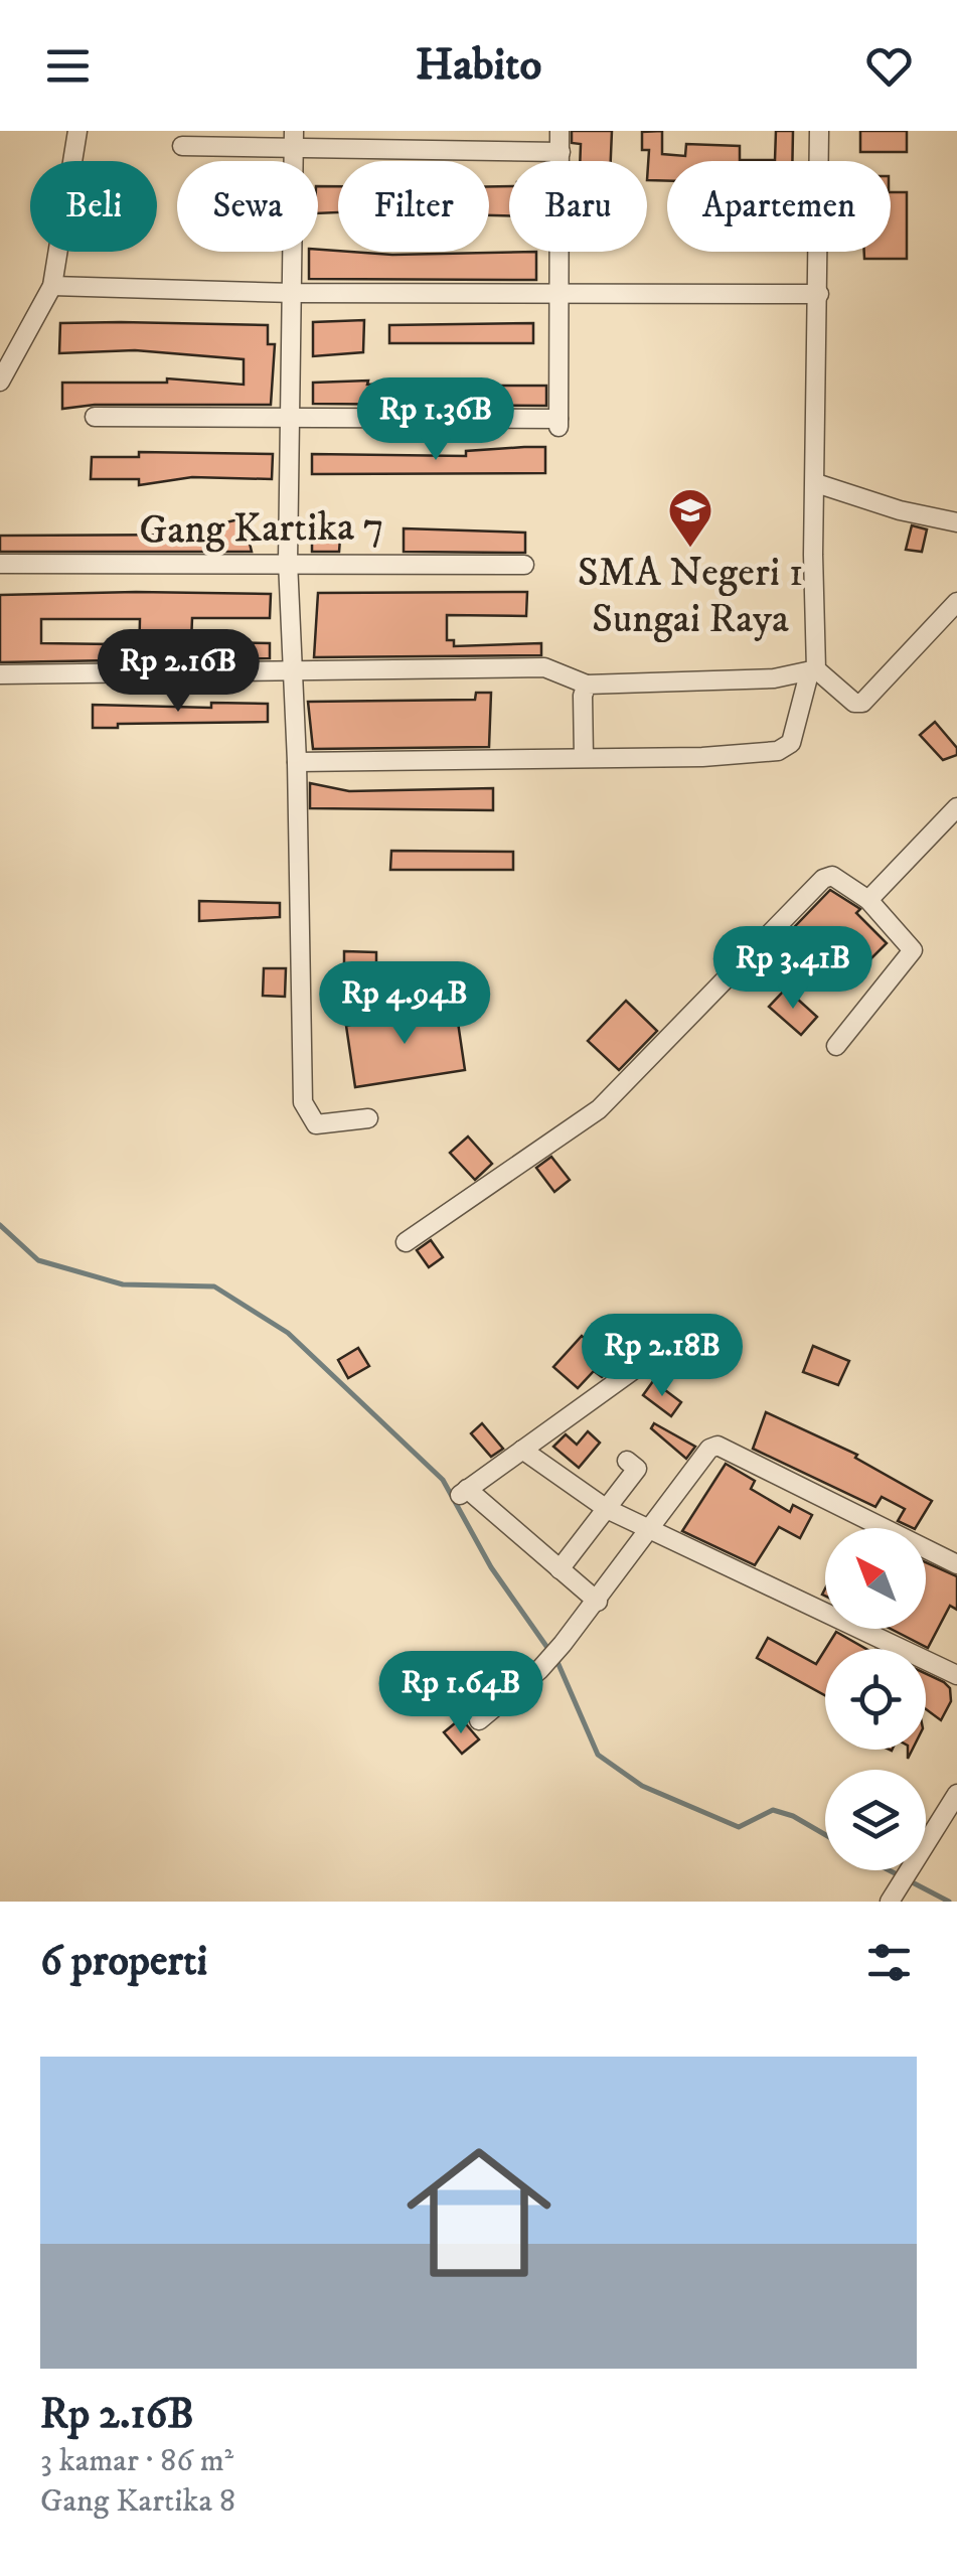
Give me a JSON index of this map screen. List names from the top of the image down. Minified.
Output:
{"streets":{"street":["Gang Kartika 7"]},"places":{"school or university":["SMA Negeri 1 Sungai Raya"]},"north":"top left","page":{"header":"Habito","chip":["Beli","Sewa","Filter","Baru","Apartemen"],"price":["Rp 1.36B","Rp 2.16B","Rp 3.41B","Rp 4.94B","Rp 2.18B","Rp 1.64B"],"heading":"6 properti","list":[{"name":"Rp 2.16B","note":"3 kamar · 86 m² · Gang Kartika 8"}]}}
